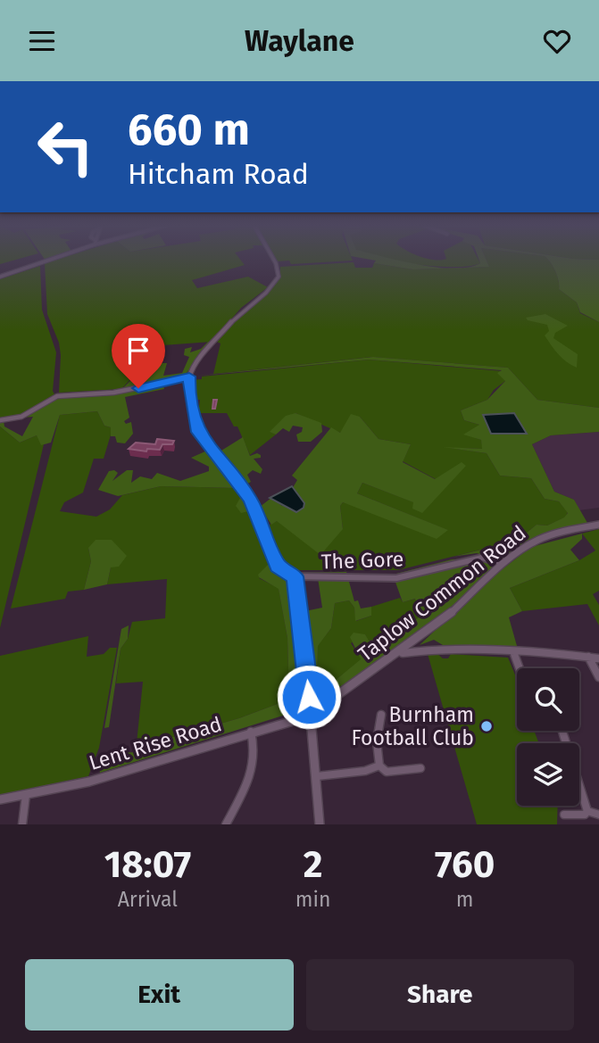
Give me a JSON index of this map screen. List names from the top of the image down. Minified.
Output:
{"streets":{"street":["The Gore","Taplow Common Road","Lent Rise Road"]},"crossings":[["The Gore","Taplow Common Road"]],"places":["Burnham Football Club"],"page":{"header":"Waylane","turn":["660 m","Hitcham Road"],"eta":["18:07","Arrival","2","min","760","m"],"buttons":["Exit","Share"]}}
